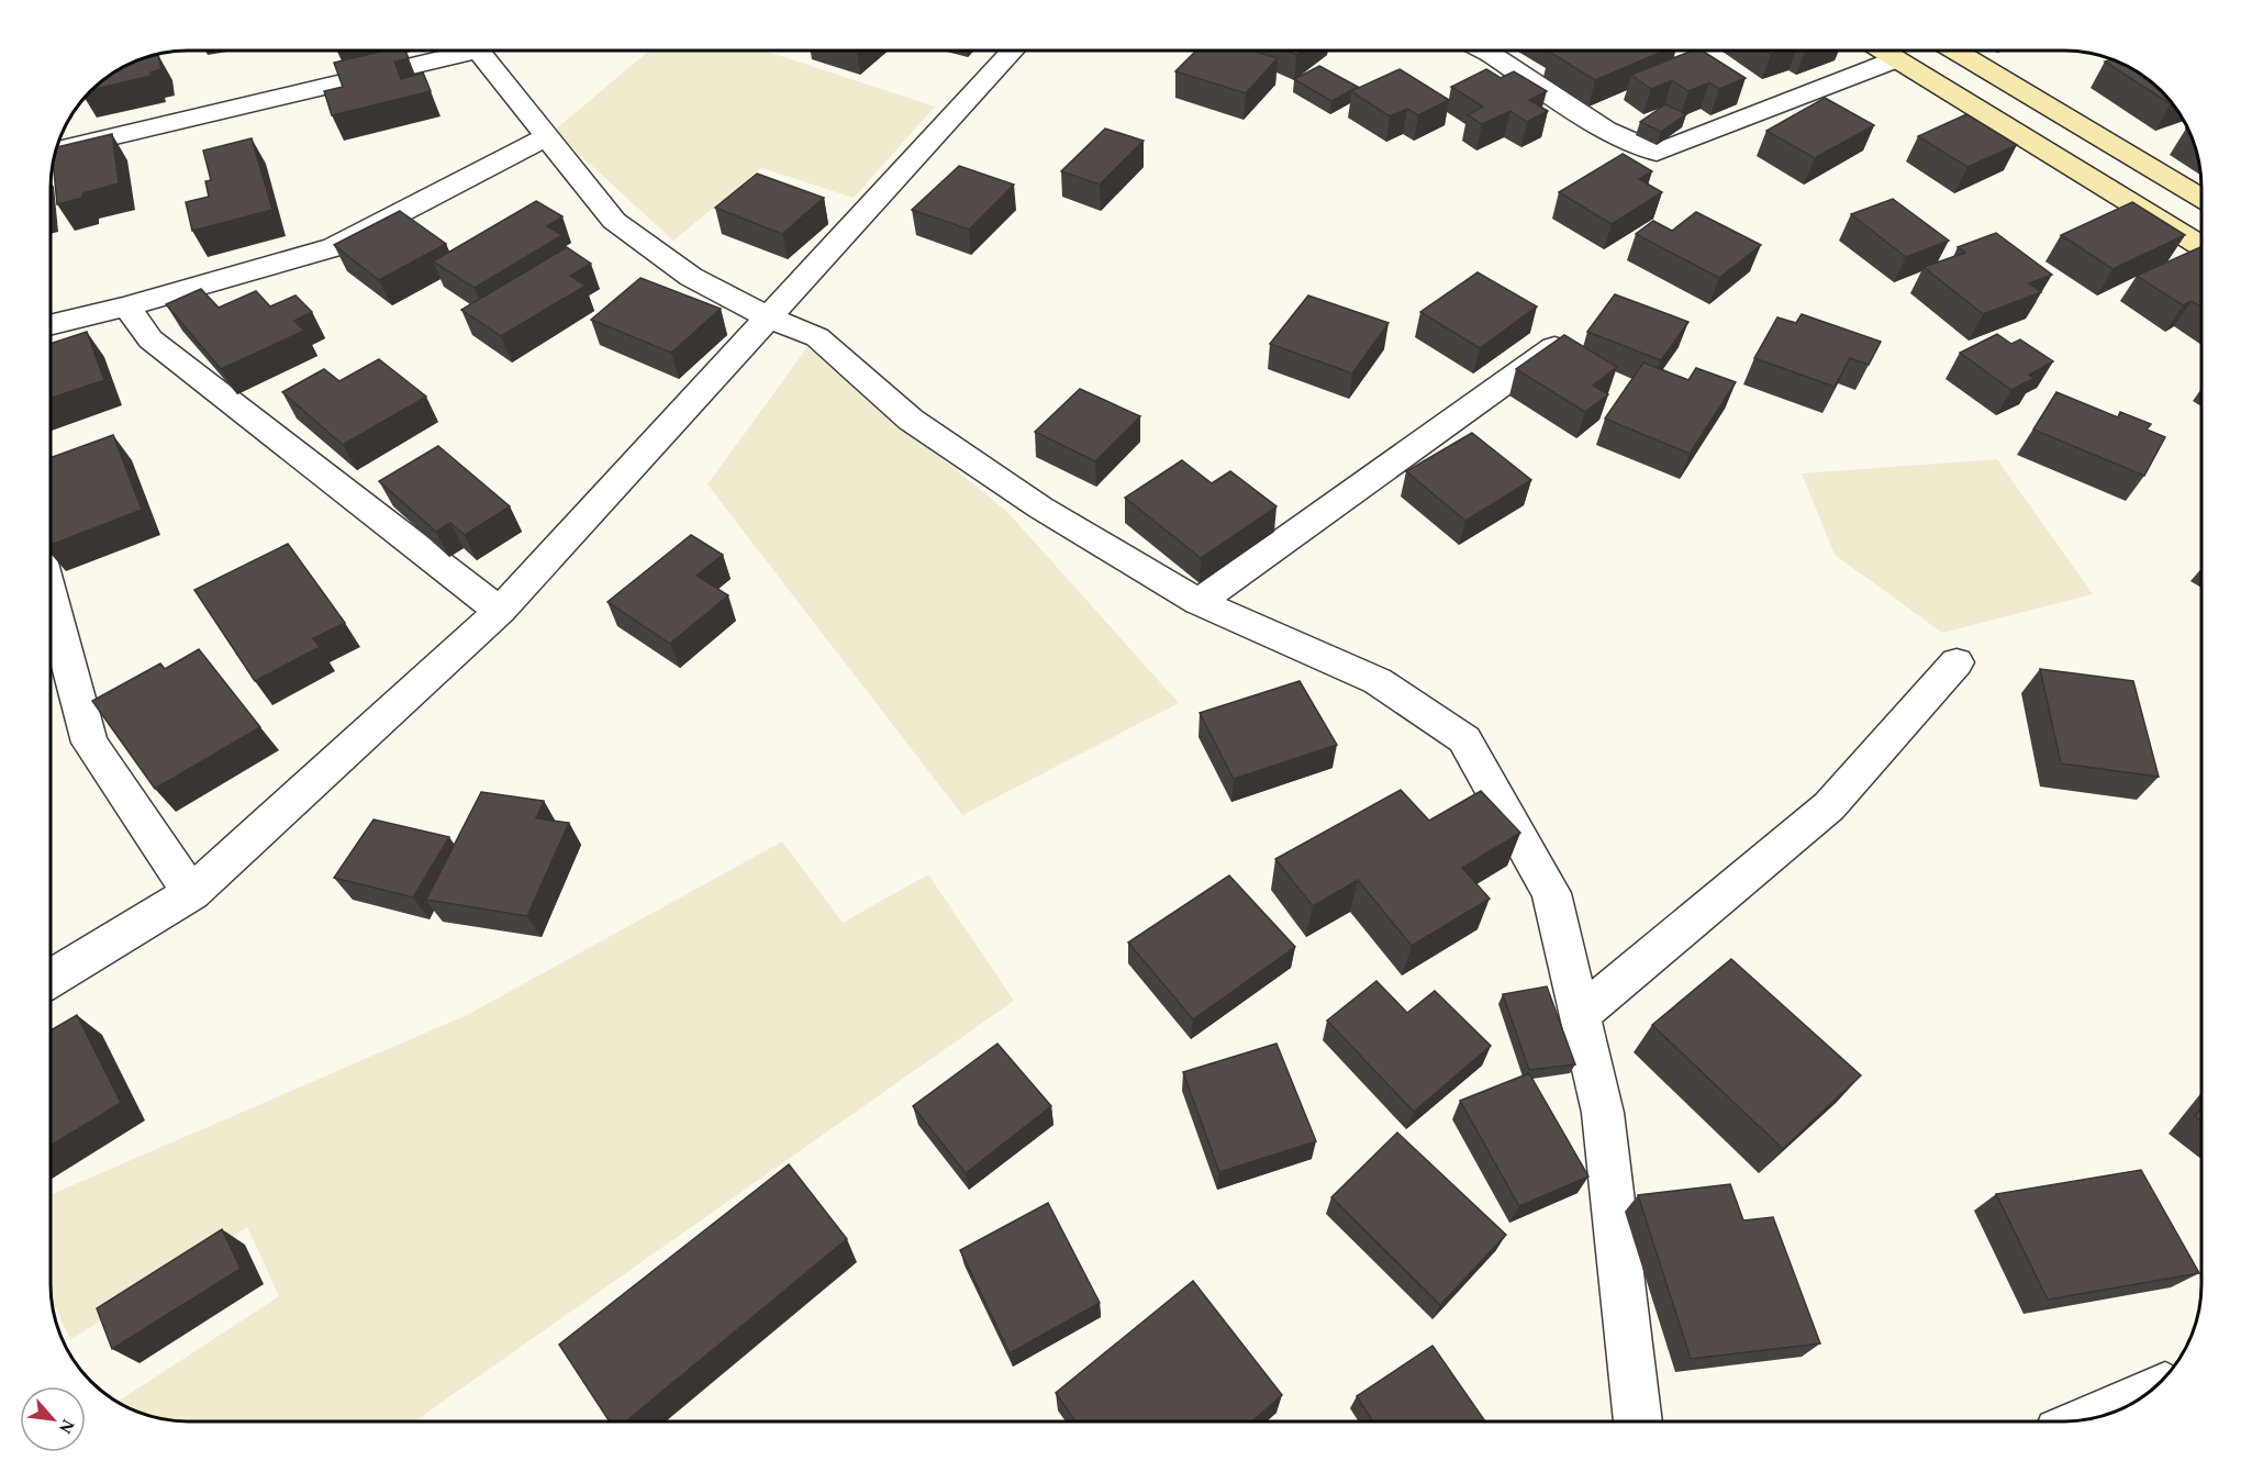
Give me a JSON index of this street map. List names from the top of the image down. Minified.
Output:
{"north":"bottom right"}
